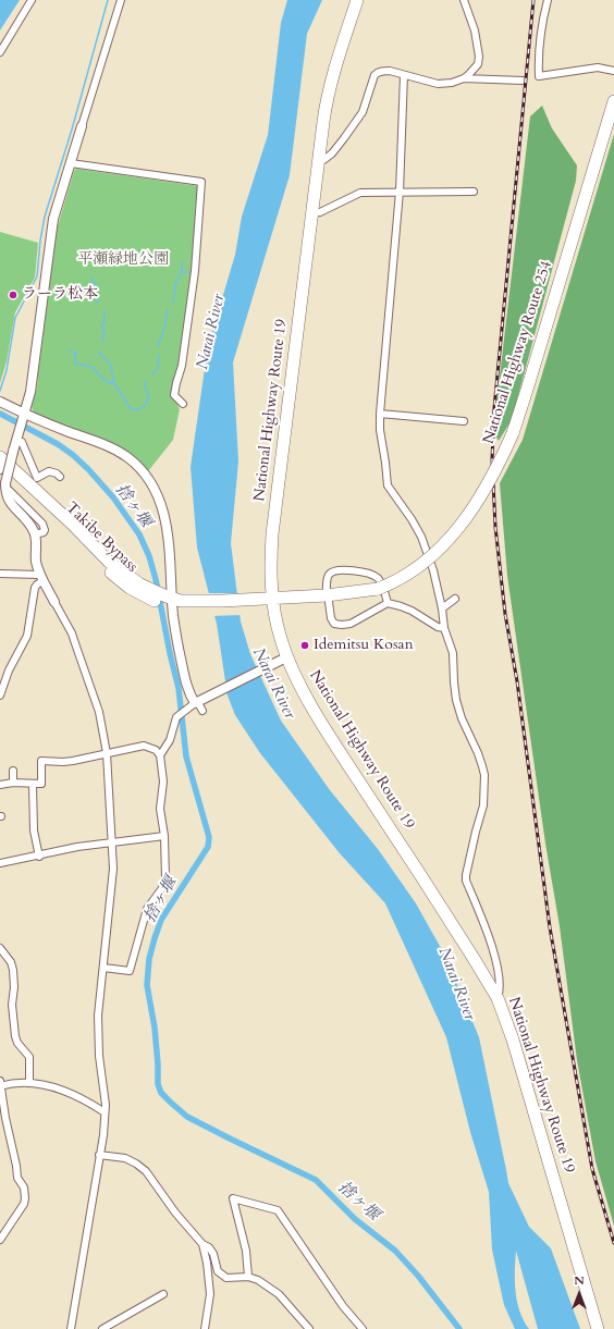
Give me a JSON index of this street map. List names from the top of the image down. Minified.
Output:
{"streets":{"highway":["National Highway Route 254","National Highway Route 19","Takibe Bypass"]},"crossings":[["National Highway Route 254","National Highway Route 19"],["National Highway Route 254","Takibe Bypass"],["National Highway Route 19","Takibe Bypass"]],"water":["Narai River","捨ヶ堰"],"parks":["平瀬緑地公園"],"places":["ラーラ松本","Idemitsu Kosan"],"north":"top"}
